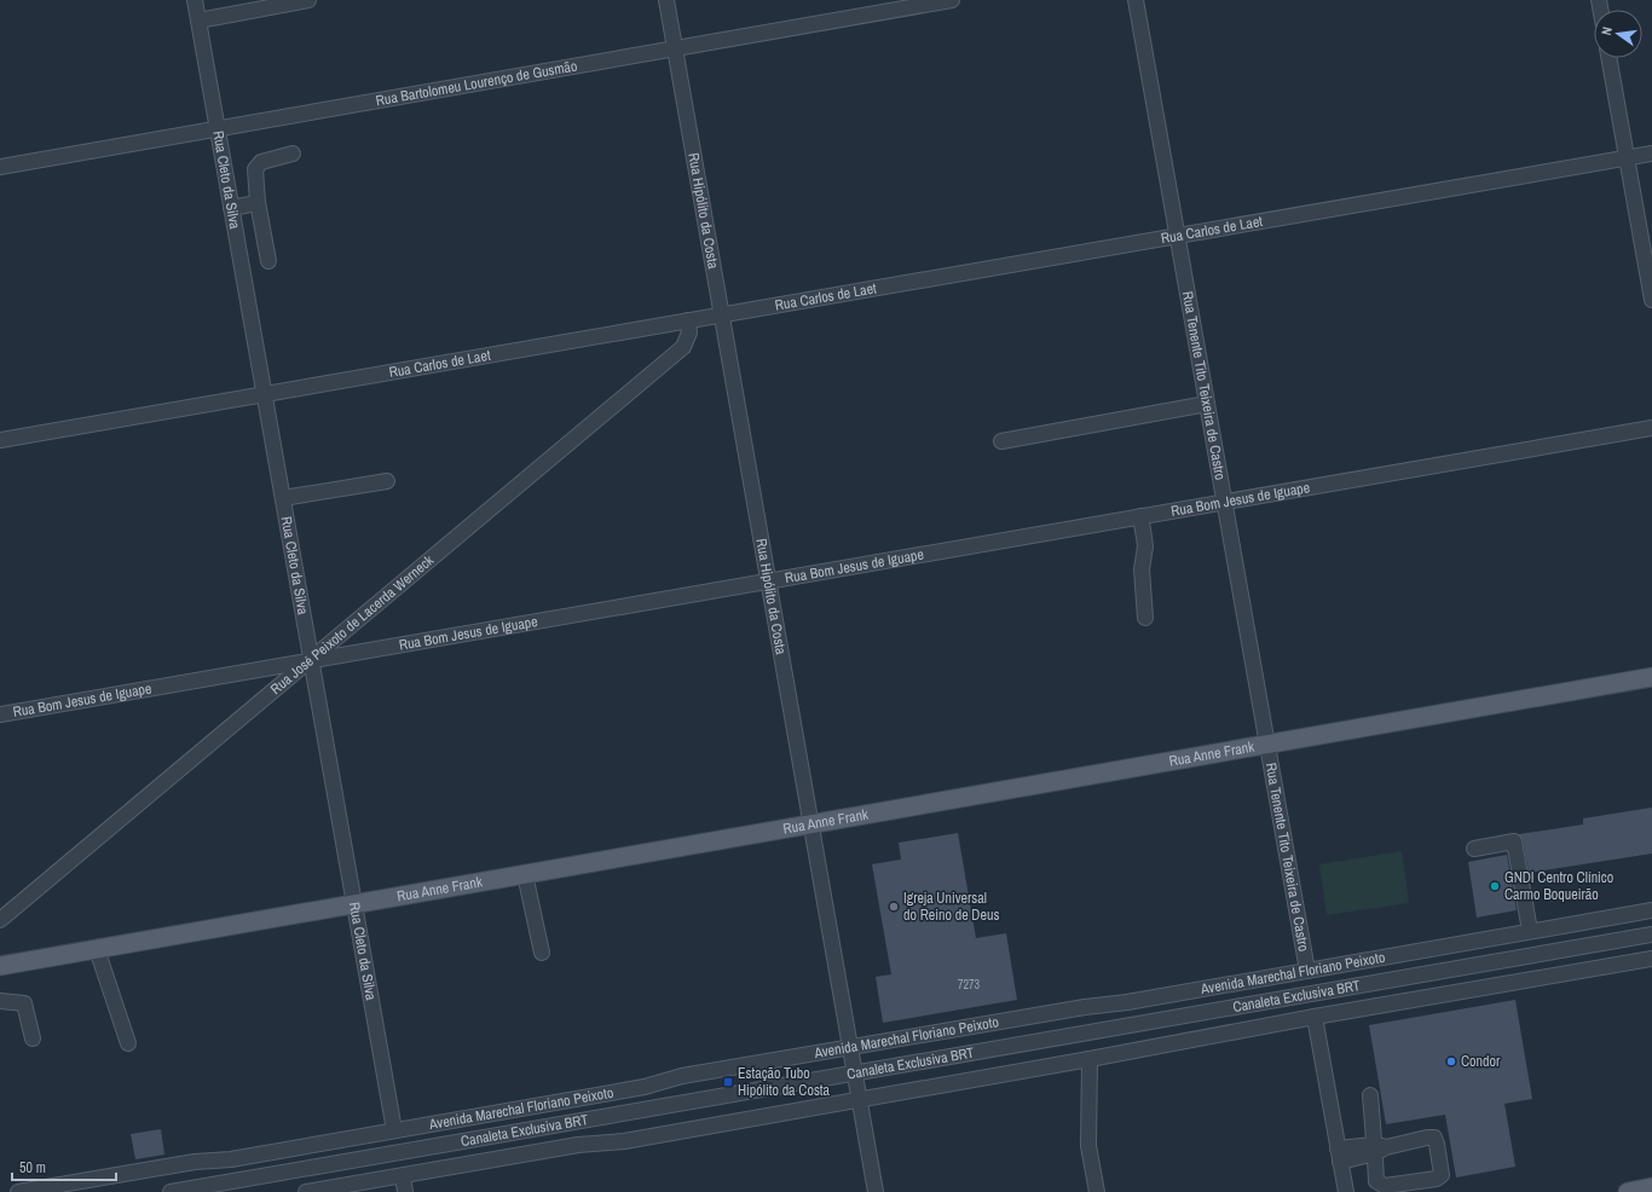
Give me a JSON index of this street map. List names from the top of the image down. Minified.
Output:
{"streets":{"main road":["Rua Anne Frank"],"street":["Rua Bartolomeu Lourenço de Gusmão","Rua Cleto da Silva","Rua Hipólito da Costa","Rua Carlos de Laet","Rua Tenente Tito Teixeira de Castro","Rua Bom Jesus de Iguape","Rua José Peixoto de Lacerda Werneck","Avenida Marechal Floriano Peixoto","Canaleta Exclusiva BRT"]},"crossings":[["Rua Bartolomeu Lourenço de Gusmão","Rua Cleto da Silva"],["Rua Bartolomeu Lourenço de Gusmão","Rua Hipólito da Costa"],["Rua Cleto da Silva","Rua Carlos de Laet"],["Rua Cleto da Silva","Rua Bom Jesus de Iguape"],["Rua Cleto da Silva","Rua José Peixoto de Lacerda Werneck"],["Rua Cleto da Silva","Rua Anne Frank"],["Rua Cleto da Silva","Avenida Marechal Floriano Peixoto"],["Rua Hipólito da Costa","Rua Carlos de Laet"],["Rua Hipólito da Costa","Rua Bom Jesus de Iguape"],["Rua Hipólito da Costa","Rua Anne Frank"],["Rua Hipólito da Costa","Avenida Marechal Floriano Peixoto"],["Rua Hipólito da Costa","Canaleta Exclusiva BRT"],["Rua Carlos de Laet","Rua Tenente Tito Teixeira de Castro"],["Rua Carlos de Laet","Rua José Peixoto de Lacerda Werneck"],["Rua Tenente Tito Teixeira de Castro","Rua Bom Jesus de Iguape"],["Rua Tenente Tito Teixeira de Castro","Rua Anne Frank"],["Rua Tenente Tito Teixeira de Castro","Avenida Marechal Floriano Peixoto"],["Rua Bom Jesus de Iguape","Rua José Peixoto de Lacerda Werneck"]],"places":{"other":["GNDI Centro Clínico Carmo Boqueirão","Igreja Universal do Reino de Deus","Condor"],"transit":["Estação Tubo Hipólito da Costa"]},"house_numbers":["7273"],"scale_bar":"50 m","north":"left"}
